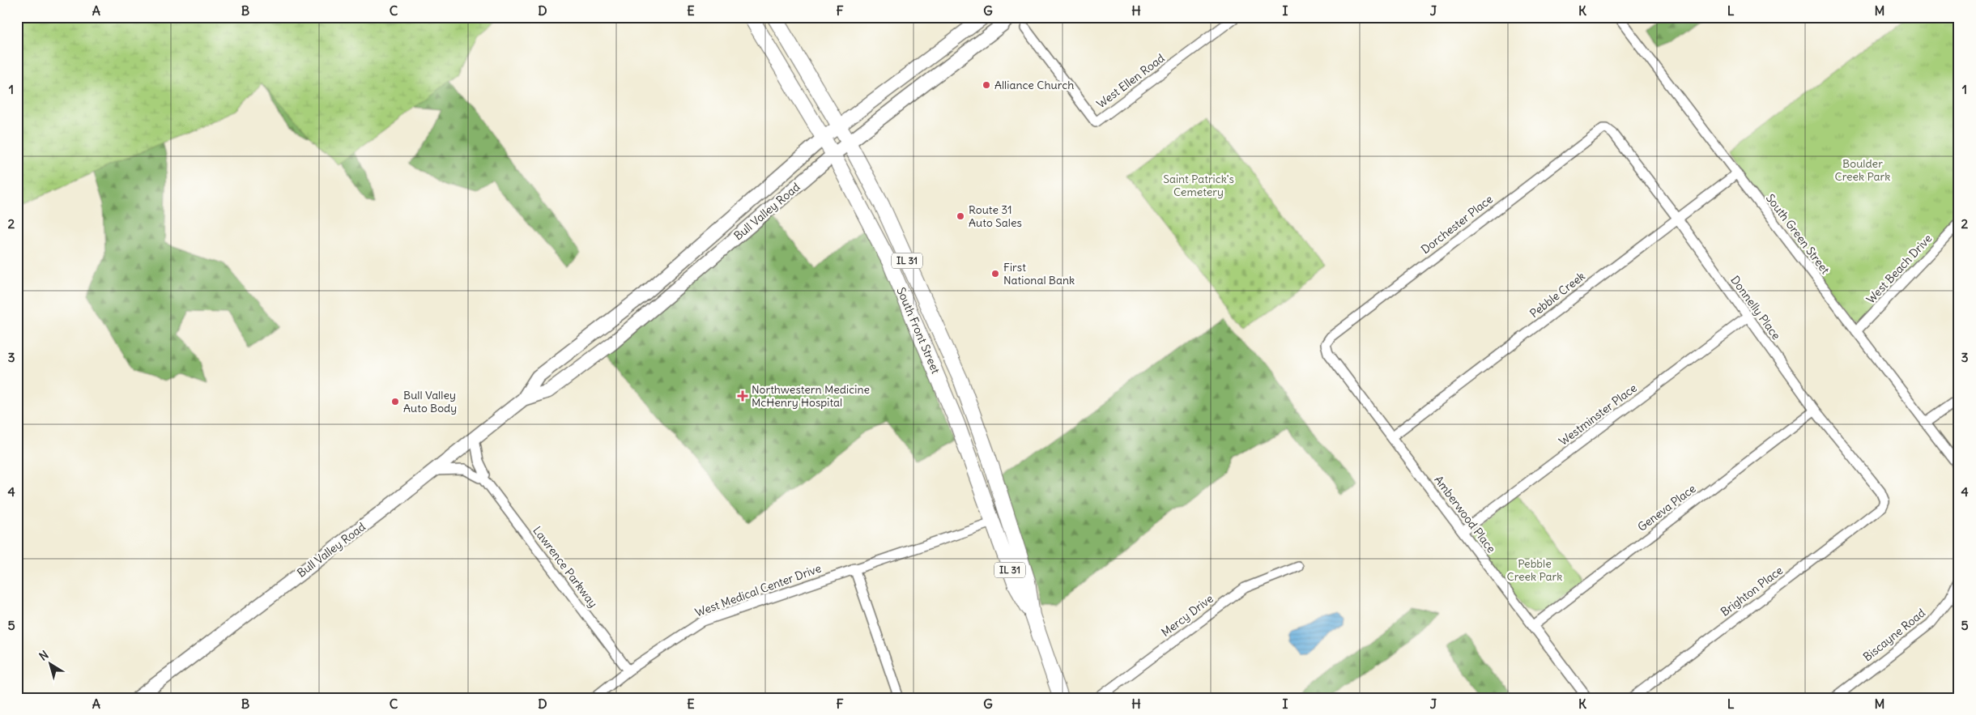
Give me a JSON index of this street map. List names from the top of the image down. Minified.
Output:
{"streets":{"main road":["IL 31","South Front Street"],"street":["West Ellen Road","Bull Valley Road","Dorchester Place","South Green Street","West Beach Drive","Pebble Creek","Donnelly Place","Westminster Place","Geneva Place","Amberwood Place","Lawrence Parkway","West Medical Center Drive","Brighton Place","Mercy Drive","Biscayne Road"]},"crossings":[["Bull Valley Road","South Front Street"],["Bull Valley Road","Lawrence Parkway"],["Dorchester Place","Donnelly Place"],["Dorchester Place","Amberwood Place"],["South Green Street","West Beach Drive"],["South Green Street","Pebble Creek"],["Pebble Creek","Donnelly Place"],["Pebble Creek","Amberwood Place"],["Donnelly Place","Westminster Place"],["Donnelly Place","Geneva Place"],["Donnelly Place","Brighton Place"],["South Front Street","West Medical Center Drive"],["Westminster Place","Amberwood Place"],["Geneva Place","Amberwood Place"],["Lawrence Parkway","West Medical Center Drive"]],"parks":["Boulder Creek Park","Saint Patrick's Cemetery","Pebble Creek Park"],"places":{"other":["Alliance Church","Route 31 Auto Sales","First National Bank","Bull Valley Auto Body"],"health":["Northwestern Medicine McHenry Hospital"]},"north":"top left","grid":{"columns":["A","B","C","D","E","F","G","H","I","J","K","L","M"],"rows":["1","2","3","4","5"]}}
